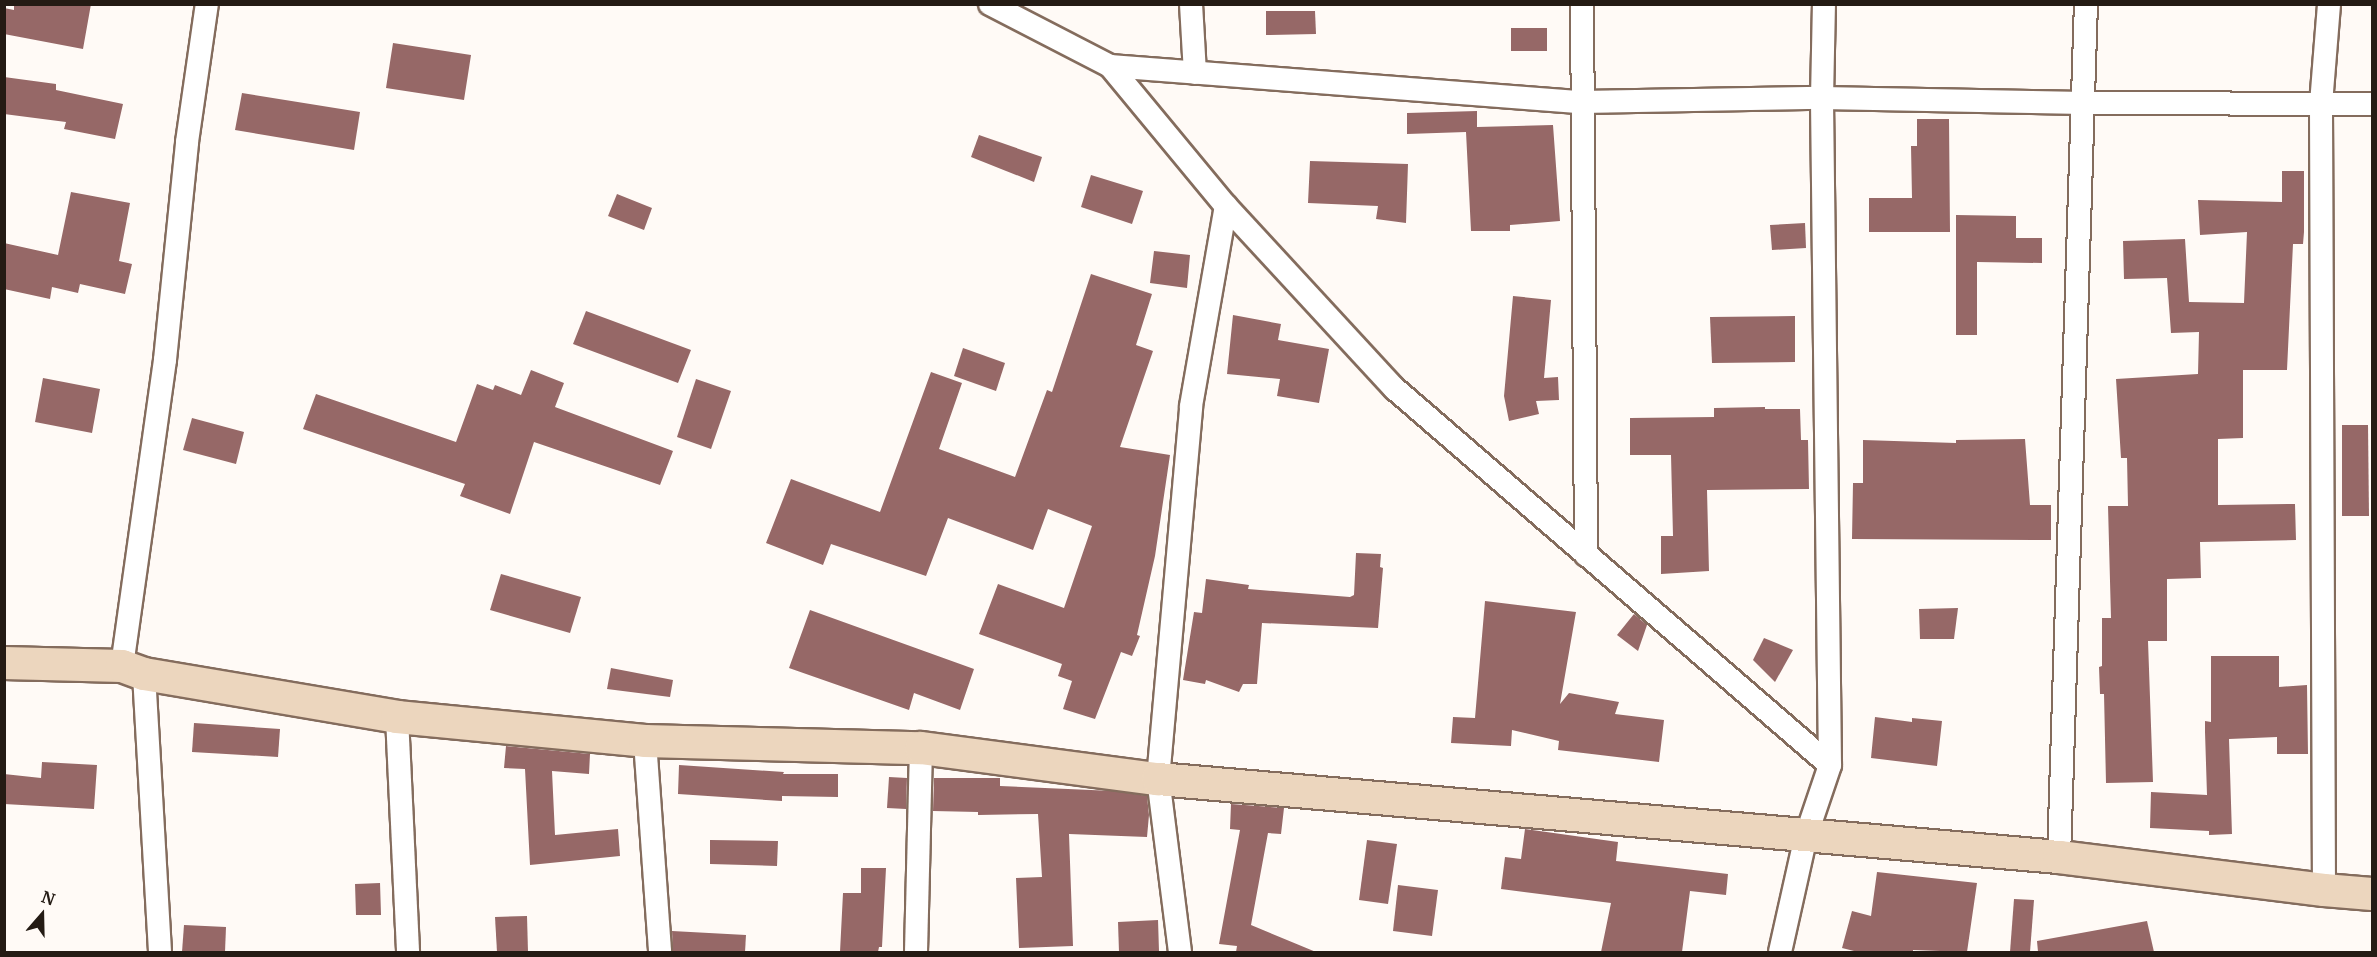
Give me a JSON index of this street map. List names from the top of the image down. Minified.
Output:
{"north":"top"}
